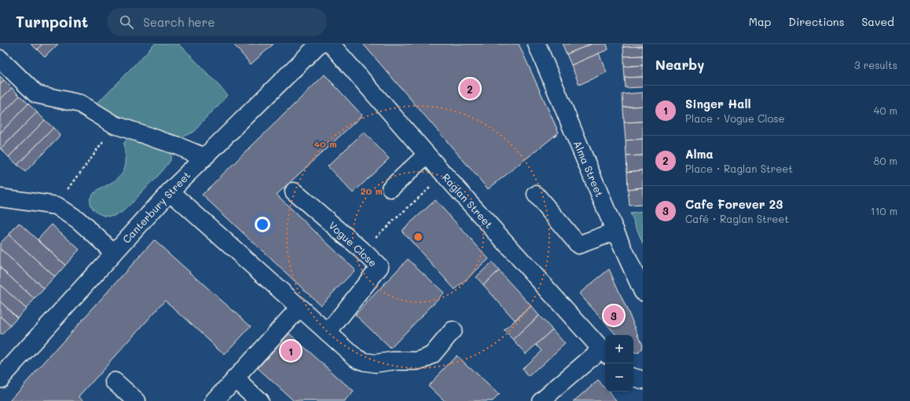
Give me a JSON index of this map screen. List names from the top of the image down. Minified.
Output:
{"streets":{"street":["Alma Street","Raglan Street","Canterbury Street","Vogue Close"]},"page":{"header":"Turnpoint","search":"Search here","nav":["Map","Directions","Saved"],"heading":["Nearby","3 results"],"pins":["2","3","1"],"list":[{"mark":"1","name":"Singer Hall","note":"Place · Vogue Close","value":"40 m"},{"mark":"2","name":"Alma","note":"Place · Raglan Street","value":"80 m"},{"mark":"3","name":"Cafe Forever 23","note":"Café · Raglan Street","value":"110 m"}],"map_buttons":["+","−"]},"rings":["40 m","20 m"]}
